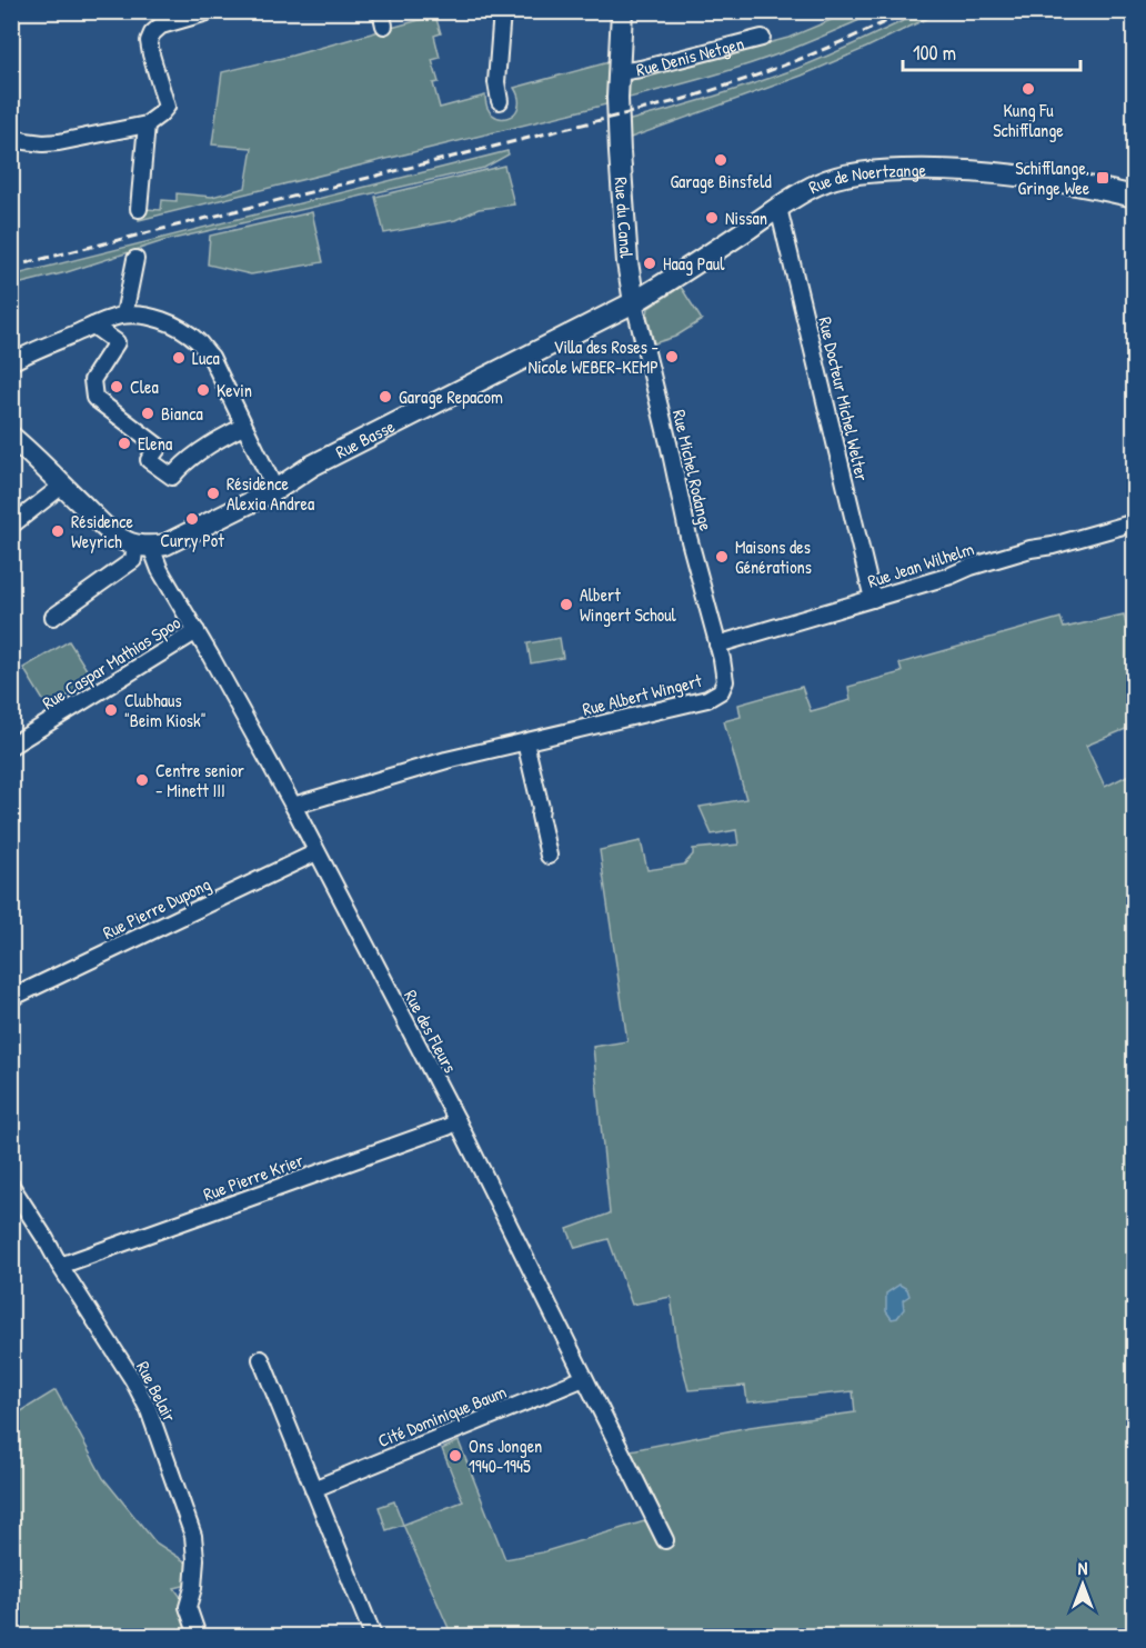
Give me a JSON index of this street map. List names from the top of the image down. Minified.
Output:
{"streets":{"main road":["Rue Denis Netgen","Rue de Noertzange","Rue du Canal","Rue Basse"],"street":["Rue Docteur Michel Welter","Rue Michel Rodange","Rue Jean Wilhelm","Rue Caspar Mathias Spoo","Rue Albert Wingert","Rue Pierre Dupong","Rue des Fleurs","Rue Pierre Krier","Rue Belair","Cité Dominique Baum"]},"crossings":[["Rue Denis Netgen","Rue du Canal"],["Rue de Noertzange","Rue du Canal"],["Rue de Noertzange","Rue Docteur Michel Welter"],["Rue de Noertzange","Rue Basse"],["Rue de Noertzange","Rue Michel Rodange"],["Rue du Canal","Rue Basse"],["Rue du Canal","Rue Michel Rodange"],["Rue Docteur Michel Welter","Rue Jean Wilhelm"],["Rue Basse","Rue Michel Rodange"],["Rue Basse","Rue des Fleurs"],["Rue Michel Rodange","Rue Jean Wilhelm"],["Rue Michel Rodange","Rue Albert Wingert"],["Rue Jean Wilhelm","Rue Albert Wingert"],["Rue Caspar Mathias Spoo","Rue des Fleurs"],["Rue Albert Wingert","Rue des Fleurs"],["Rue Pierre Dupong","Rue des Fleurs"],["Rue des Fleurs","Rue Pierre Krier"],["Rue des Fleurs","Cité Dominique Baum"],["Rue Pierre Krier","Rue Belair"]],"places":{"other":["Kung Fu Schifflange","Garage Binsfeld","Nissan","Haag Paul","Villa des Roses - Nicole WEBER-KEMP","Luca","Clea","Kevin","Garage Repacom","Bianca","Elena","Résidence Alexia Andrea","Curry Pot","Résidence Weyrich","Maisons des Générations","Albert Wingert Schoul","Clubhaus \"Beim Kiosk\"","Centre senior - Minett III","Ons Jongen 1940-1945"],"transit":["Schifflange, Gringe Wee"]},"scale_bar":"100 m","north":"top"}
